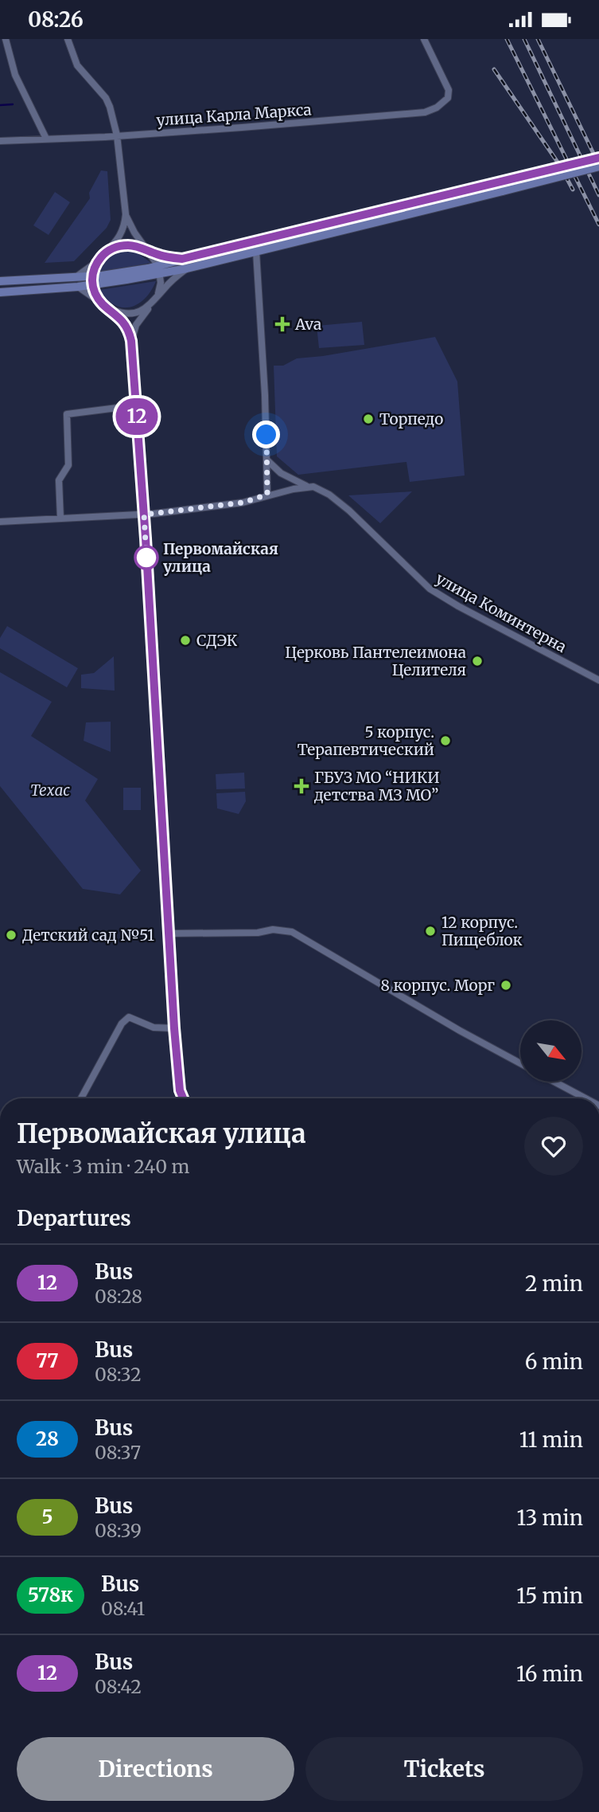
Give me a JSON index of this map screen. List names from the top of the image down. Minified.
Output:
{"streets":{"street":["улица Карла Маркса","улица Коминтерна"]},"parks":["Техас"],"places":{"health":["Ava","ГБУЗ МО “НИКИ детства МЗ МО”"],"other":["Торпедо","Первомайская улица","СДЭК","Церковь Пантелеимона Целителя","5 корпус. Терапевтический","12 корпус. Пищеблок","Детский сад №51","8 корпус. Морг"]},"lines":["bus line 12"],"north":"bottom right","page":{"status":"08:26","on_map":"12","heading":[["Первомайская улица","Walk · 3 min · 240 m"],"Departures"],"list":[{"mark":"12","name":"Bus","note":"08:28","value":"2 min"},{"mark":"77","name":"Bus","note":"08:32","value":"6 min"},{"mark":"28","name":"Bus","note":"08:37","value":"11 min"},{"mark":"5","name":"Bus","note":"08:39","value":"13 min"},{"mark":"578к","name":"Bus","note":"08:41","value":"15 min"},{"mark":"12","name":"Bus","note":"08:42","value":"16 min"}],"buttons":["Directions","Tickets"]}}
